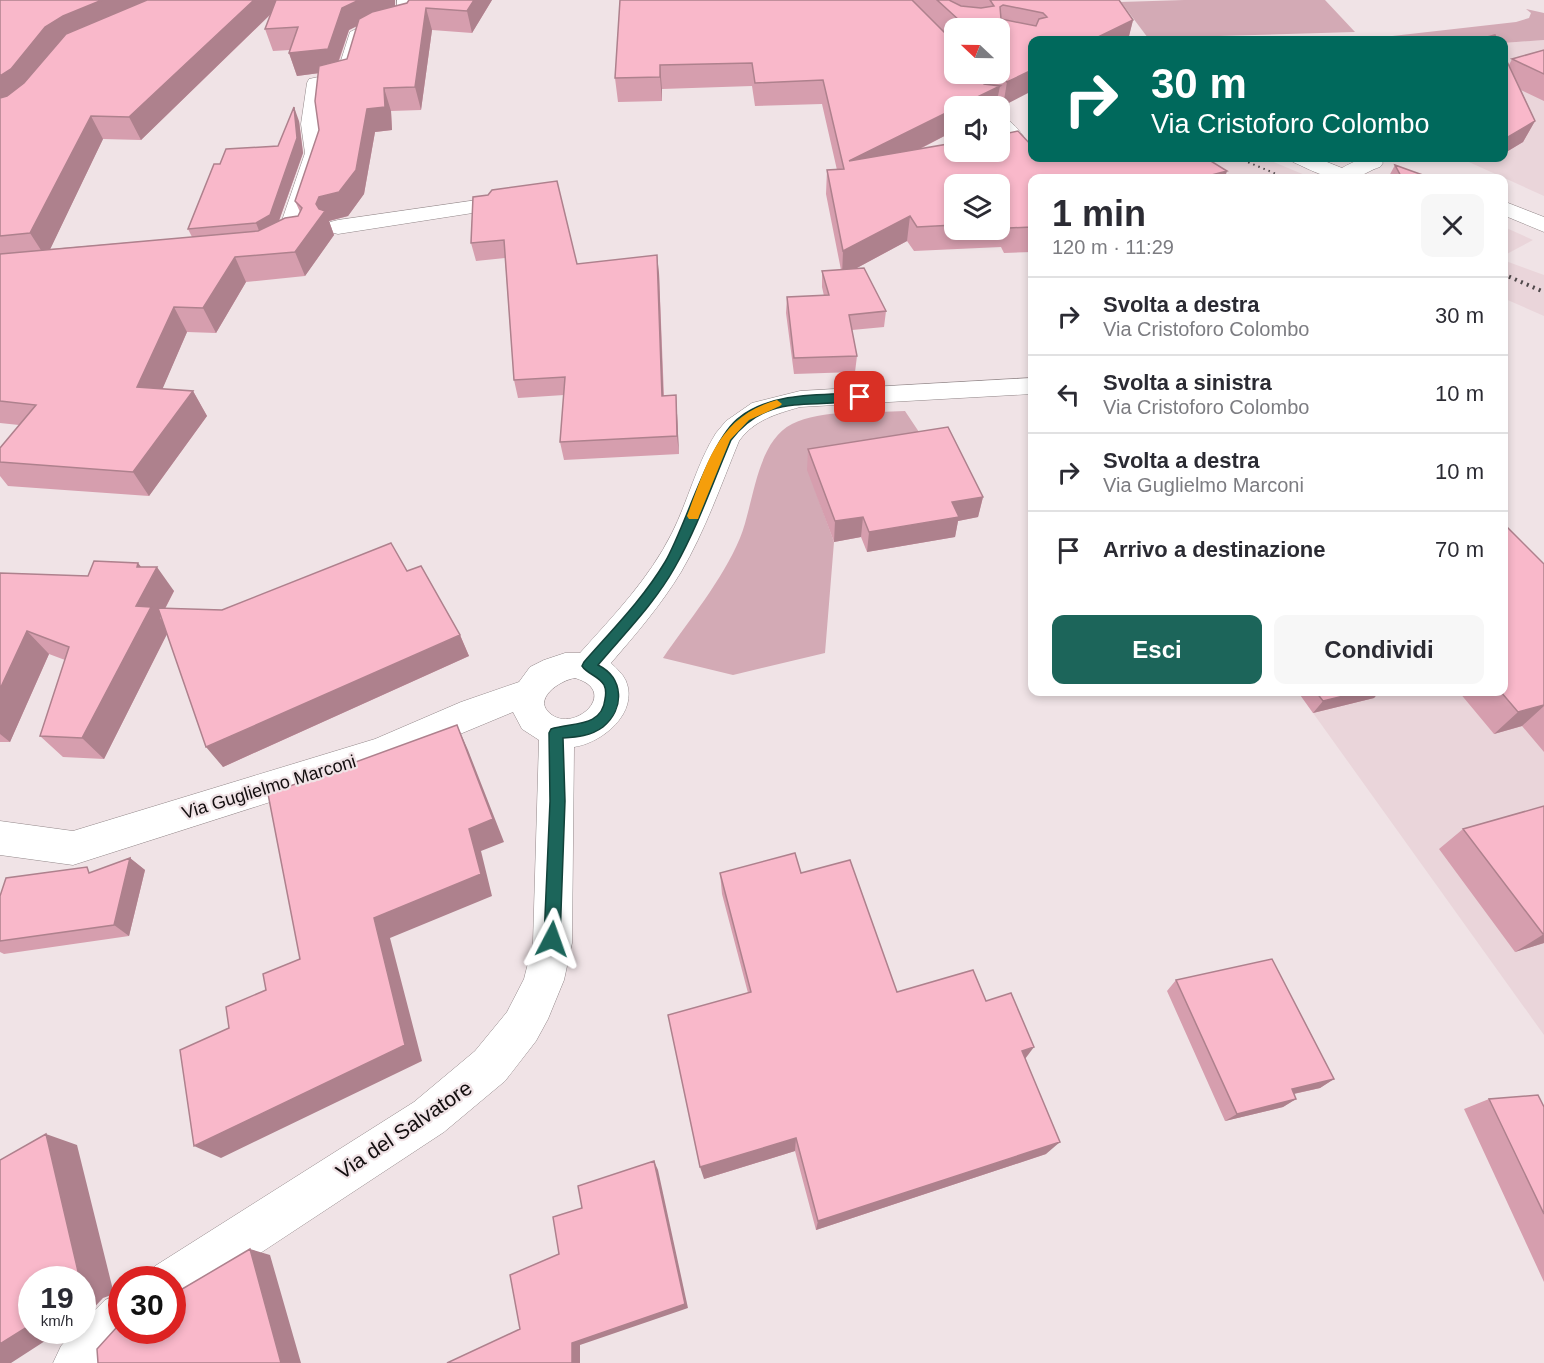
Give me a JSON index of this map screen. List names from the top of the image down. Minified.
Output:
{"streets":{"street":["Via Guglielmo Marconi","Via del Salvatore"]},"crossings":[["Via Guglielmo Marconi","Via del Salvatore"]],"north":"left","page":{"turn":["30 m","Via Cristoforo Colombo"],"heading":["1 min","120 m · 11:29"],"list":[{"name":"Svolta a destra","note":"Via Cristoforo Colombo","value":"30 m"},{"name":"Svolta a sinistra","note":"Via Cristoforo Colombo","value":"10 m"},{"name":"Svolta a destra","note":"Via Guglielmo Marconi","value":"10 m"},{"name":"Arrivo a destinazione","value":"70 m"}],"buttons":["Esci","Condividi"],"speed":"19 km/h","limit":"30"}}
